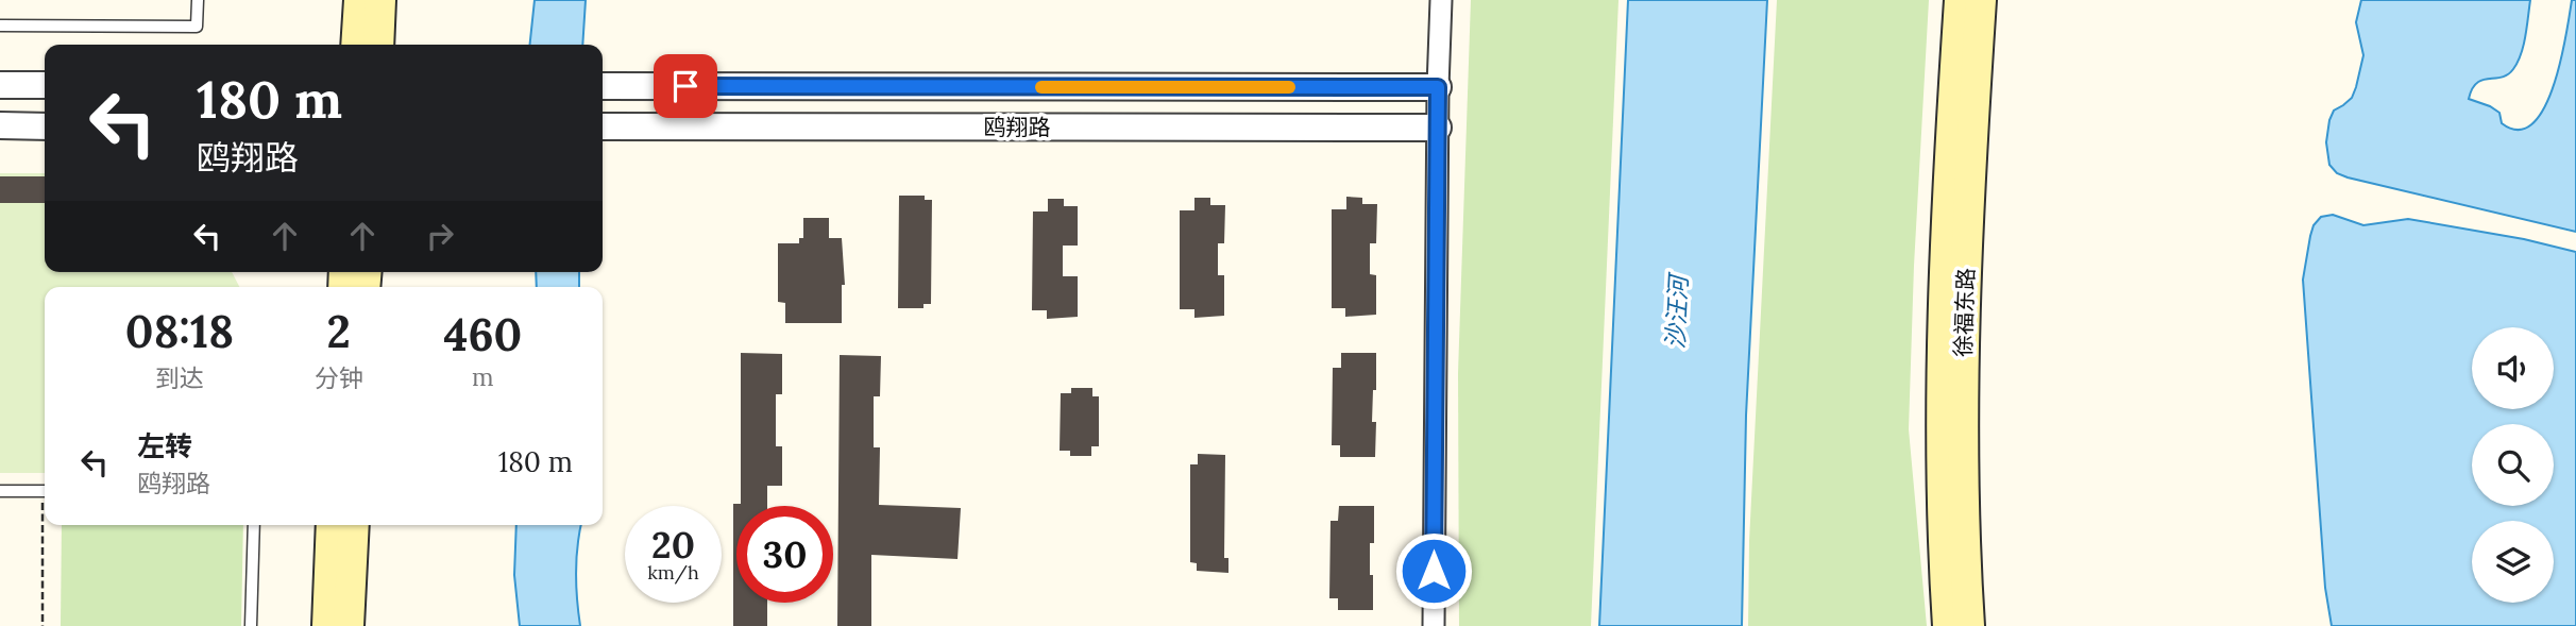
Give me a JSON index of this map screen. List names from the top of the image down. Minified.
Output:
{"streets":{"main road":["徐福东路"],"street":["鸥翔路"]},"water":["沙汪河"],"page":{"turn":["180 m","鸥翔路"],"eta":["08:18","到达","2","分钟","460","m"],"list":[{"name":"左转","note":"鸥翔路","value":"180 m"}],"speed":"20 km/h","limit":"30"}}
